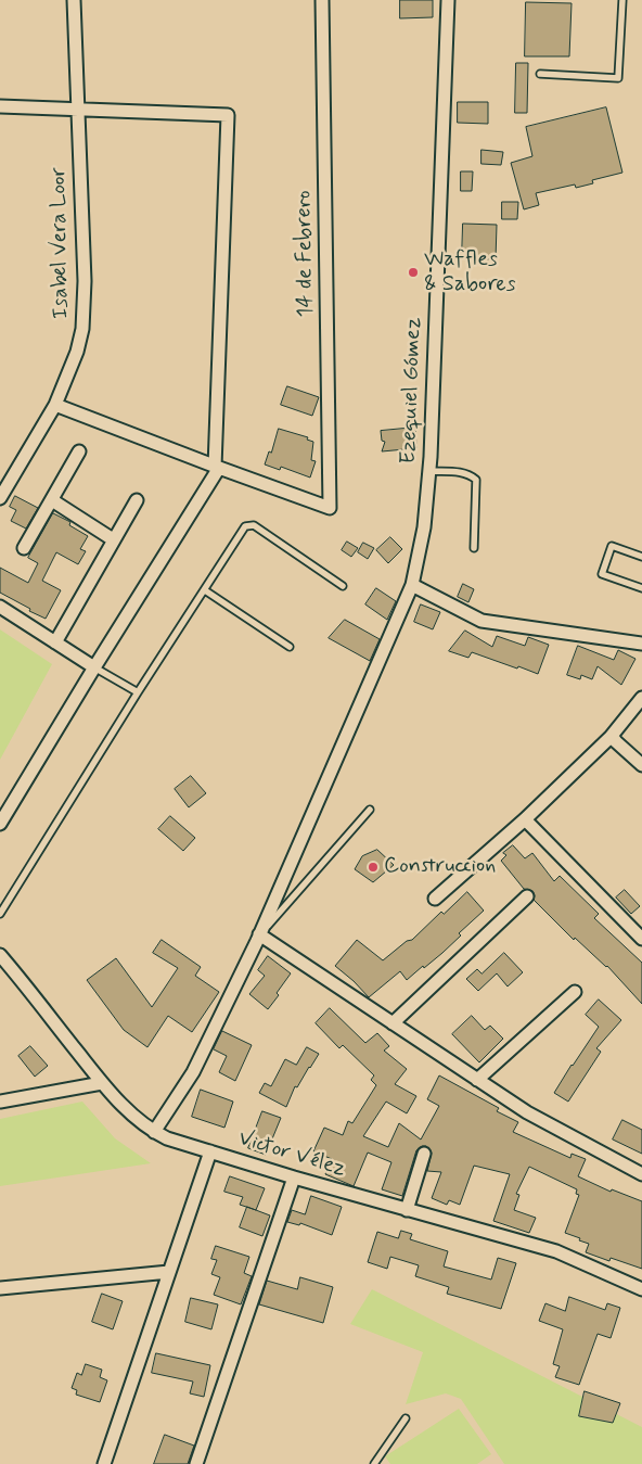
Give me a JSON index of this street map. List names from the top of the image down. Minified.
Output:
{"streets":{"street":["Isabel Vera Loor","14 de Febrero","Ezequiel Gómez","Victor Vélez"]},"crossings":[["Ezequiel Gómez","Victor Vélez"]],"places":["Waffles & Sabores","Construccion"]}
